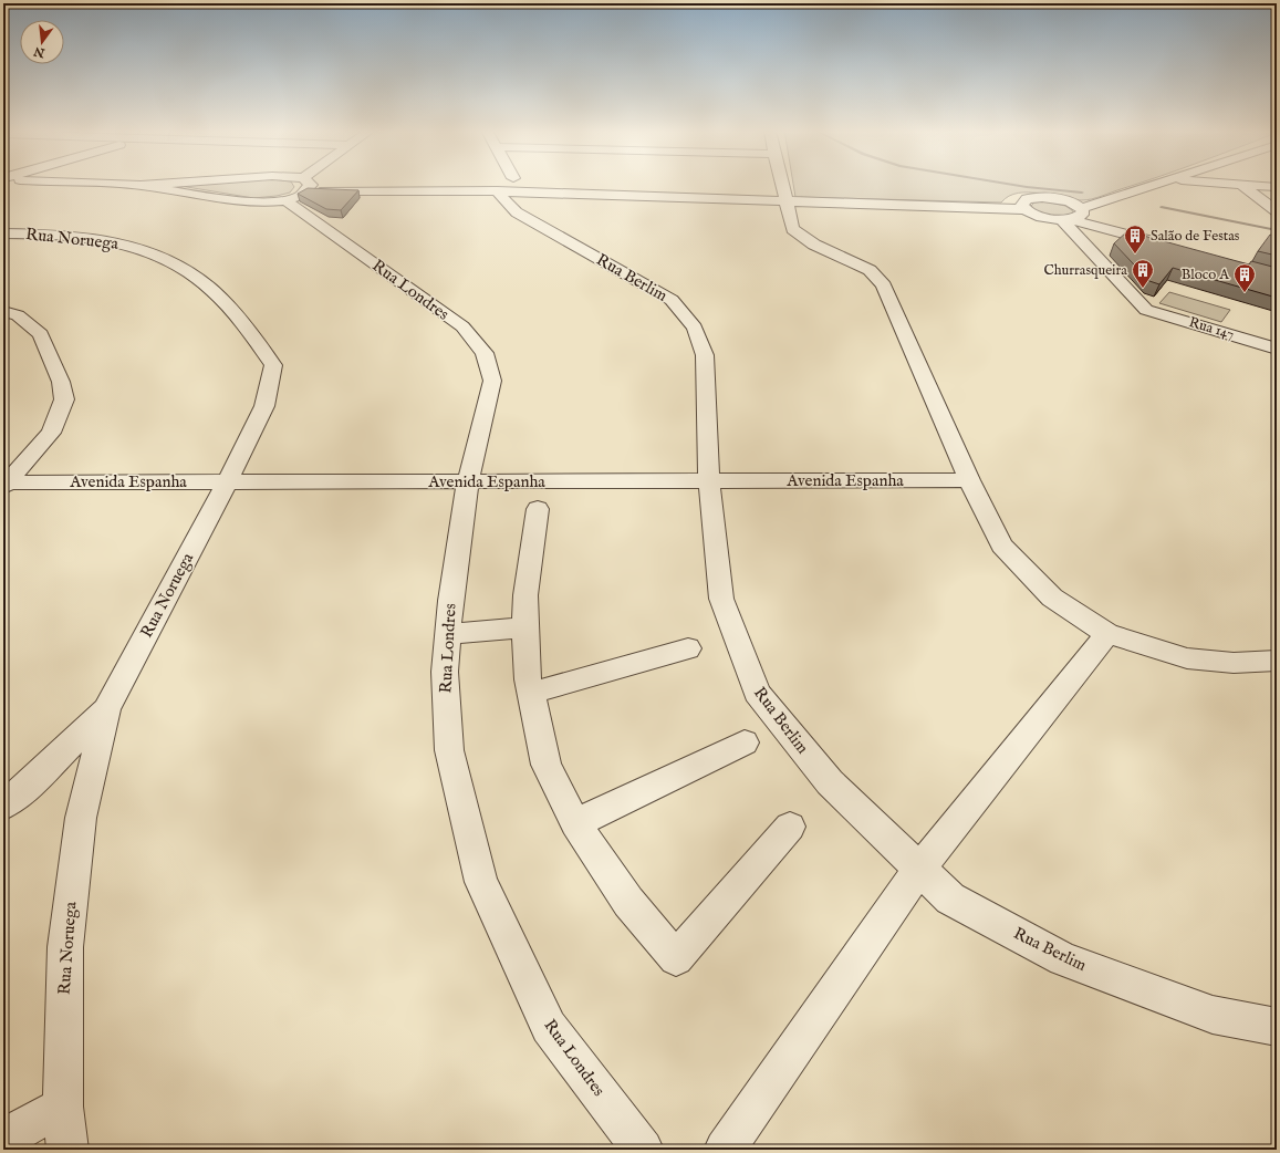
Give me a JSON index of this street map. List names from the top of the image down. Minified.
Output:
{"streets":{"street":["Rua Noruega","Rua Berlim","Rua Londres","Rua 147","Avenida Espanha"]},"crossings":[["Rua Noruega","Avenida Espanha"],["Rua Berlim","Avenida Espanha"],["Rua Londres","Avenida Espanha"]],"places":{"building":["Salão de Festas","Churrasqueira","Bloco A"]},"north":"bottom"}
